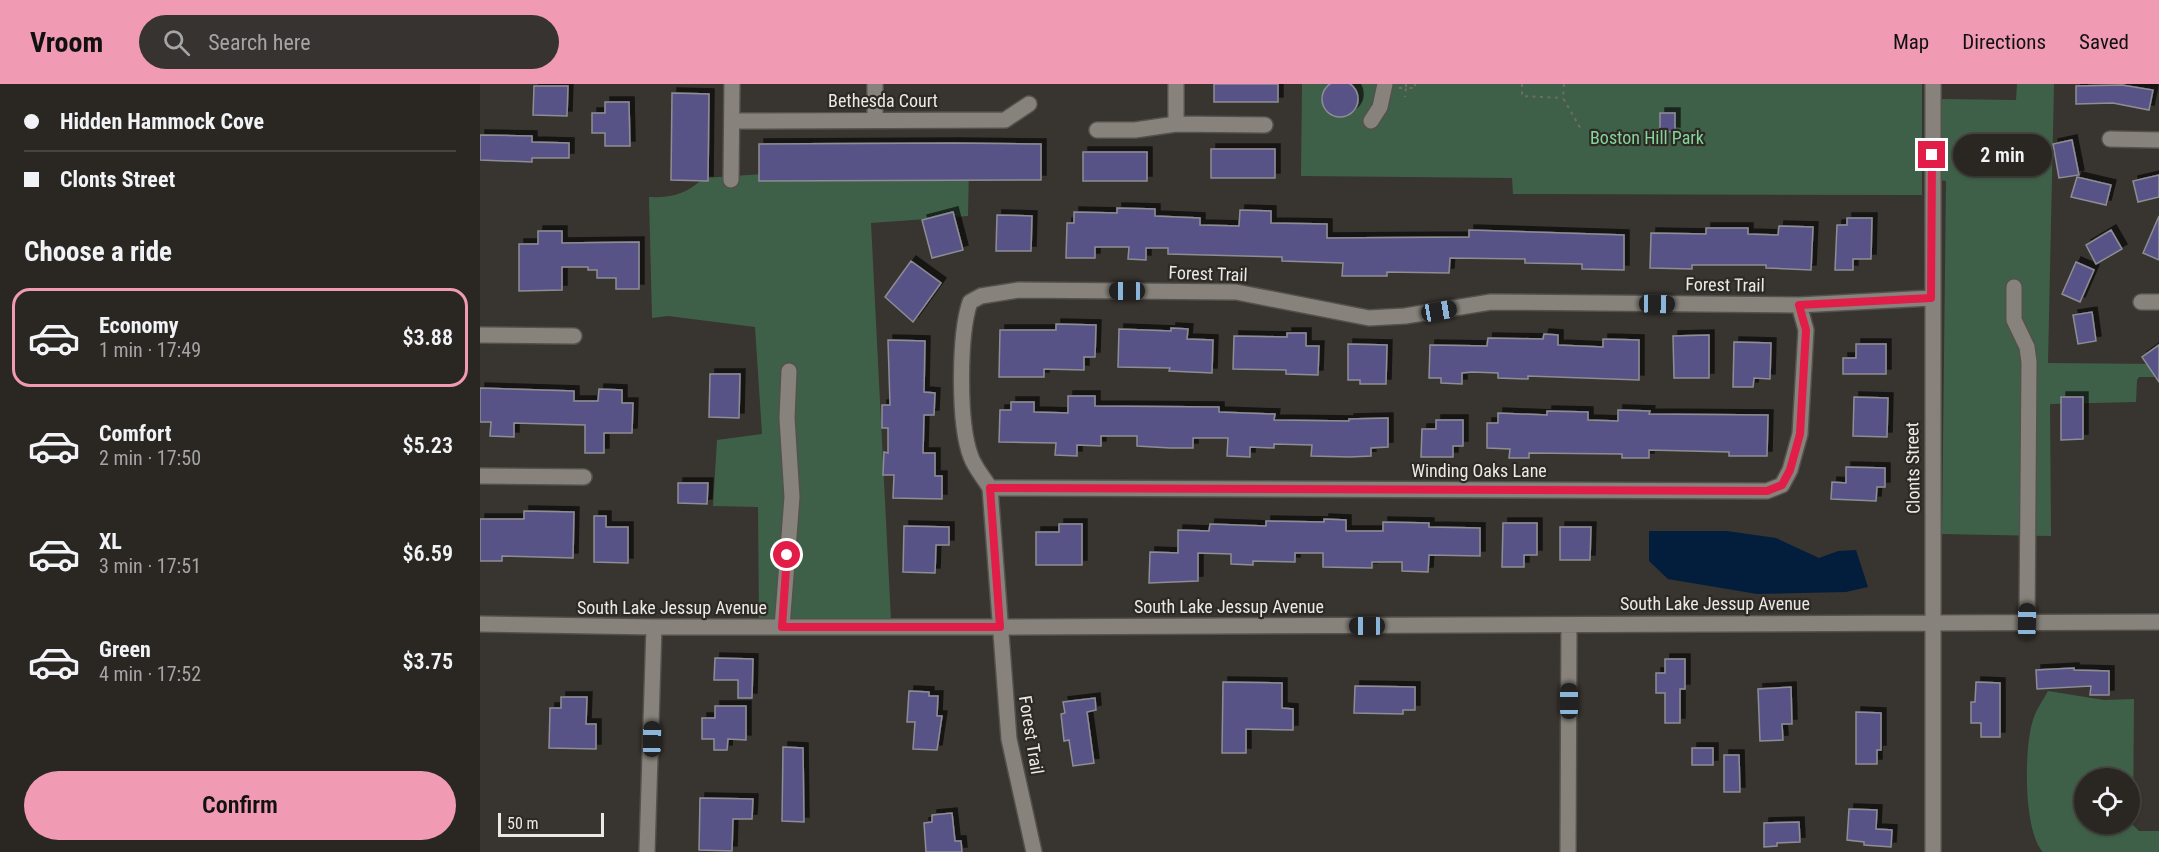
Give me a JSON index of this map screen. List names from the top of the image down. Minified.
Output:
{"streets":{"street":["Bethesda Court","Forest Trail","Clonts Street","Winding Oaks Lane","South Lake Jessup Avenue"]},"crossings":[["Forest Trail","Clonts Street"],["Forest Trail","Winding Oaks Lane"],["Forest Trail","South Lake Jessup Avenue"],["Clonts Street","South Lake Jessup Avenue"]],"parks":["Boston Hill Park"],"scale_bar":"50 m","page":{"header":"Vroom","search":"Search here","nav":["Map","Directions","Saved"],"banner":["Hidden Hammock Cove","Clonts Street"],"bubble":"2 min","heading":"Choose a ride","list":[{"name":"Economy","note":"1 min · 17:49","value":"$3.88"},{"name":"Comfort","note":"2 min · 17:50","value":"$5.23"},{"name":"XL","note":"3 min · 17:51","value":"$6.59"},{"name":"Green","note":"4 min · 17:52","value":"$3.75"}],"buttons":"Confirm","scale":"50 m"}}
